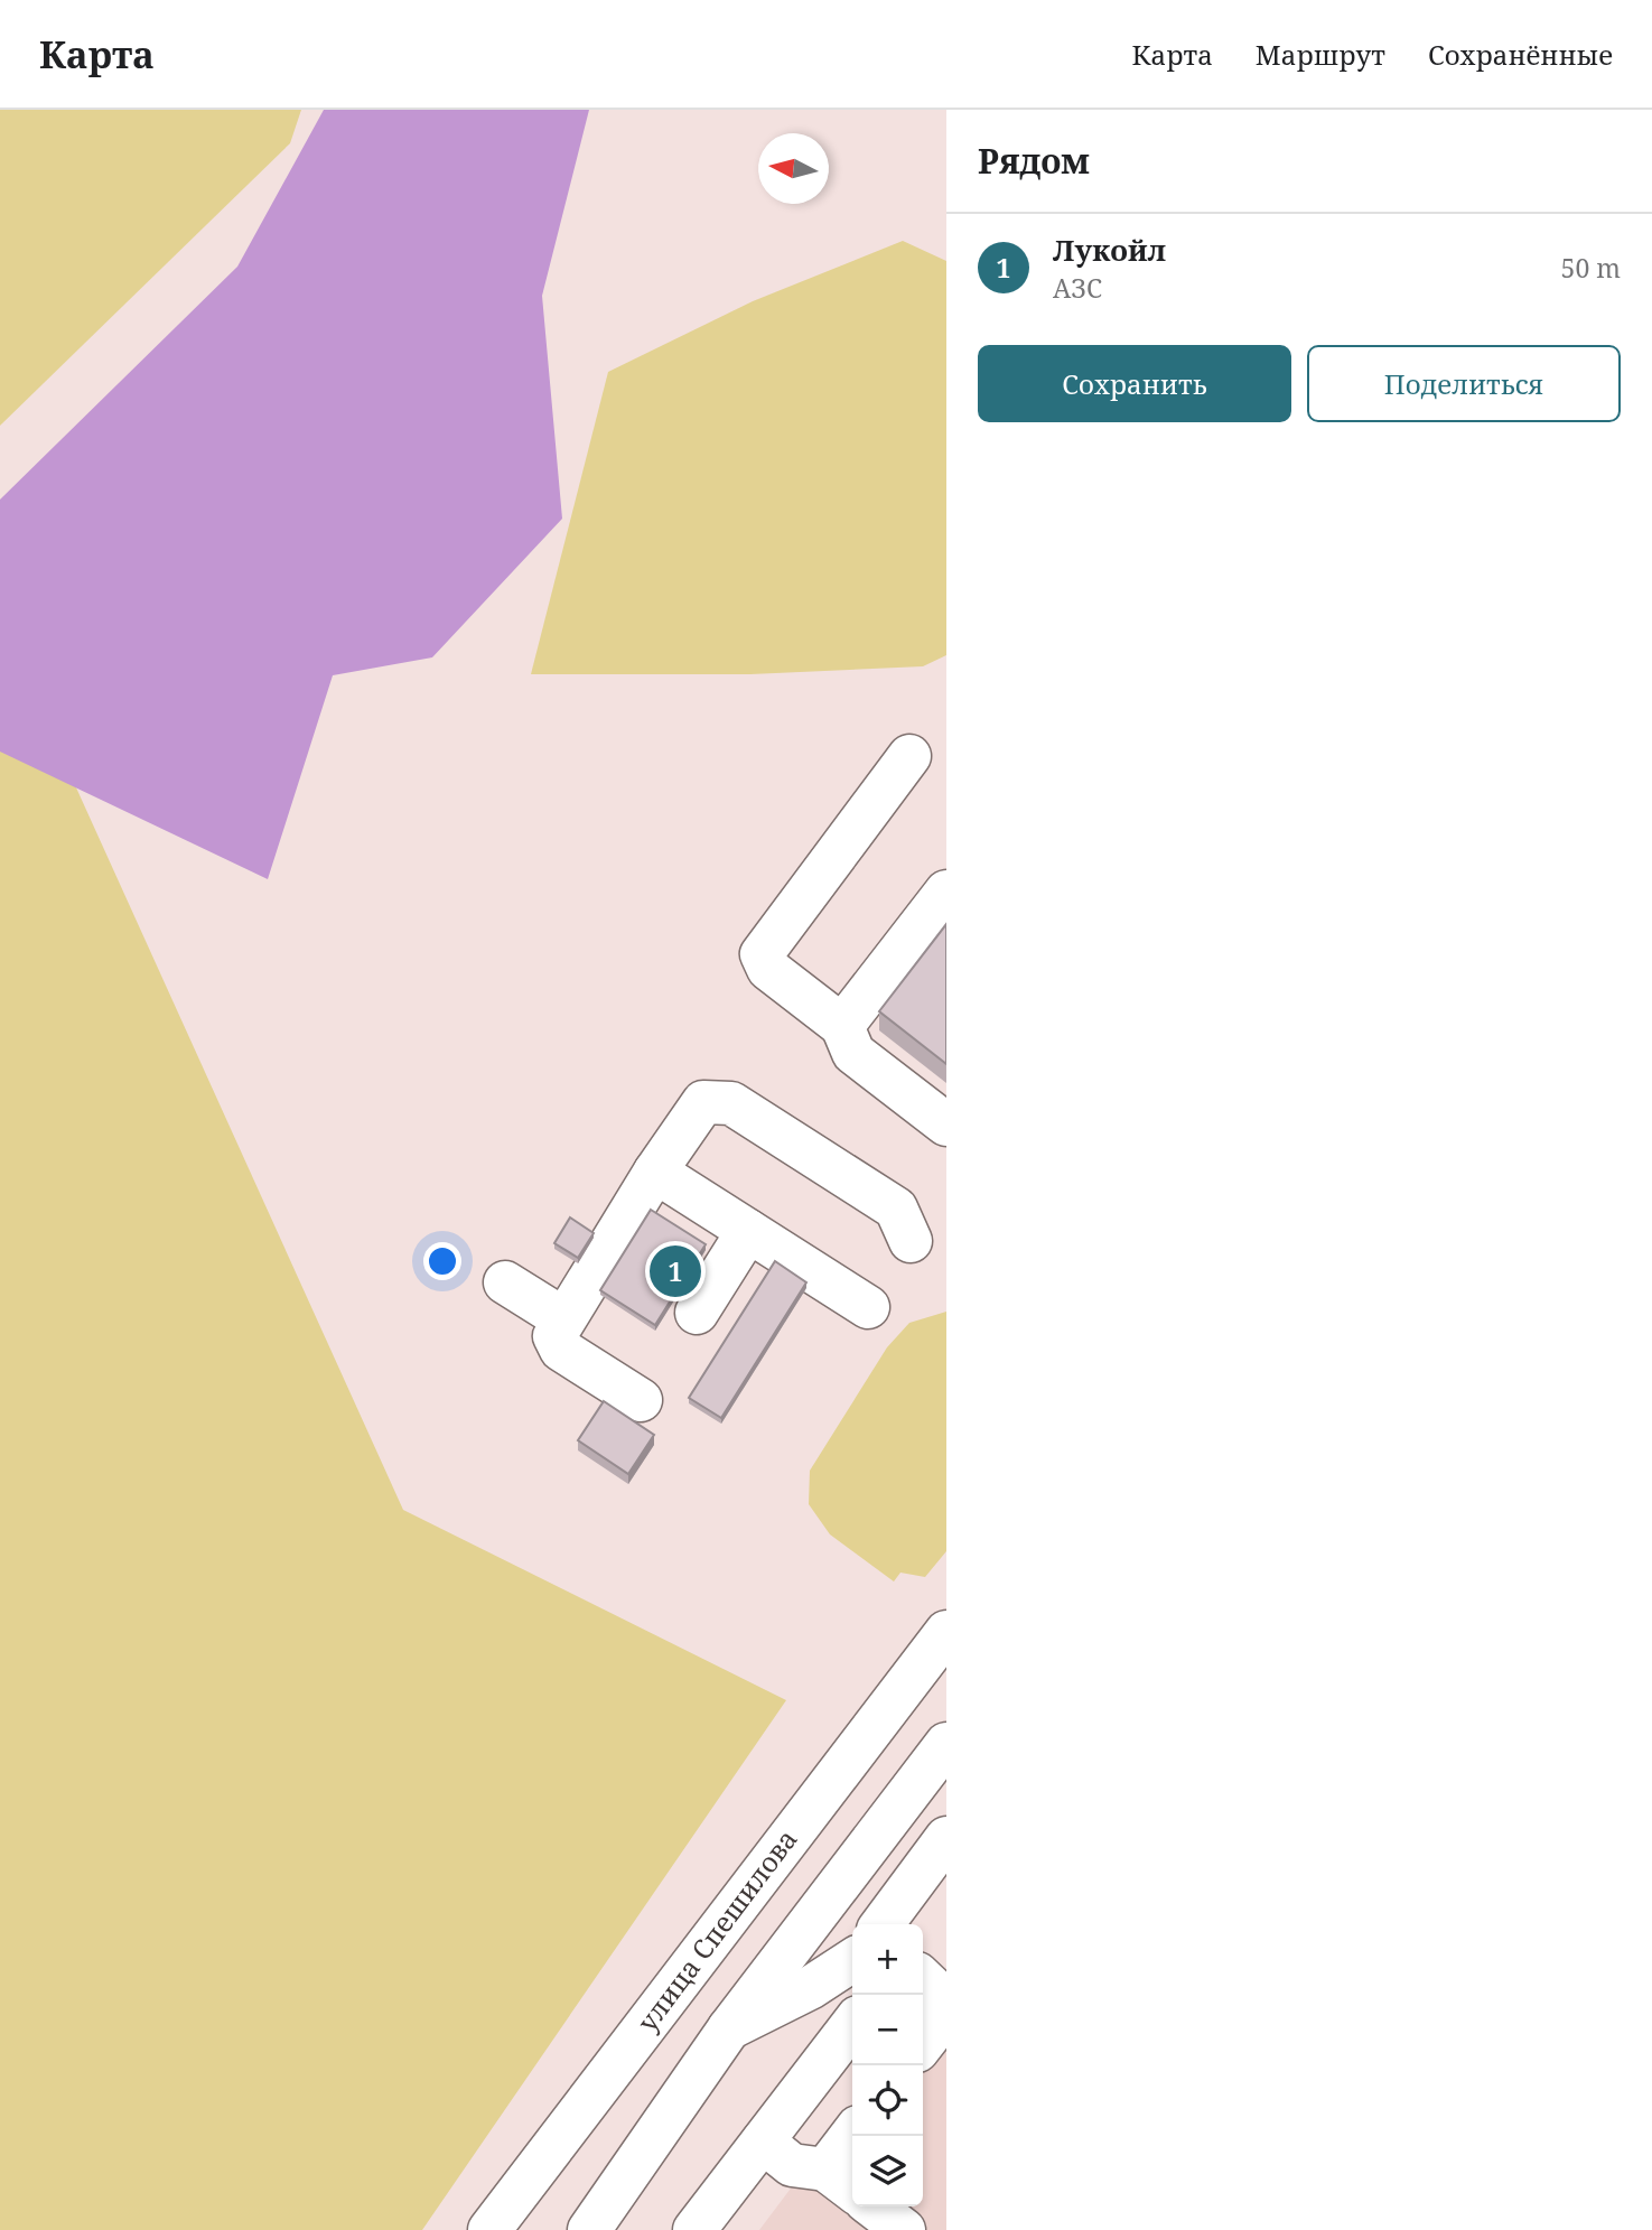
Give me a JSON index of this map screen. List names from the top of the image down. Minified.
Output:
{"streets":{"main road":["улица Спешилова"]},"north":"left","page":{"header":"Карта","nav":["Карта","Маршрут","Сохранённые"],"heading":"Рядом","list":[{"mark":"1","name":"Лукойл","note":"АЗС","value":"50 m"}],"buttons":["Сохранить","Поделиться"],"pins":"1","map_buttons":["+","−"]}}
